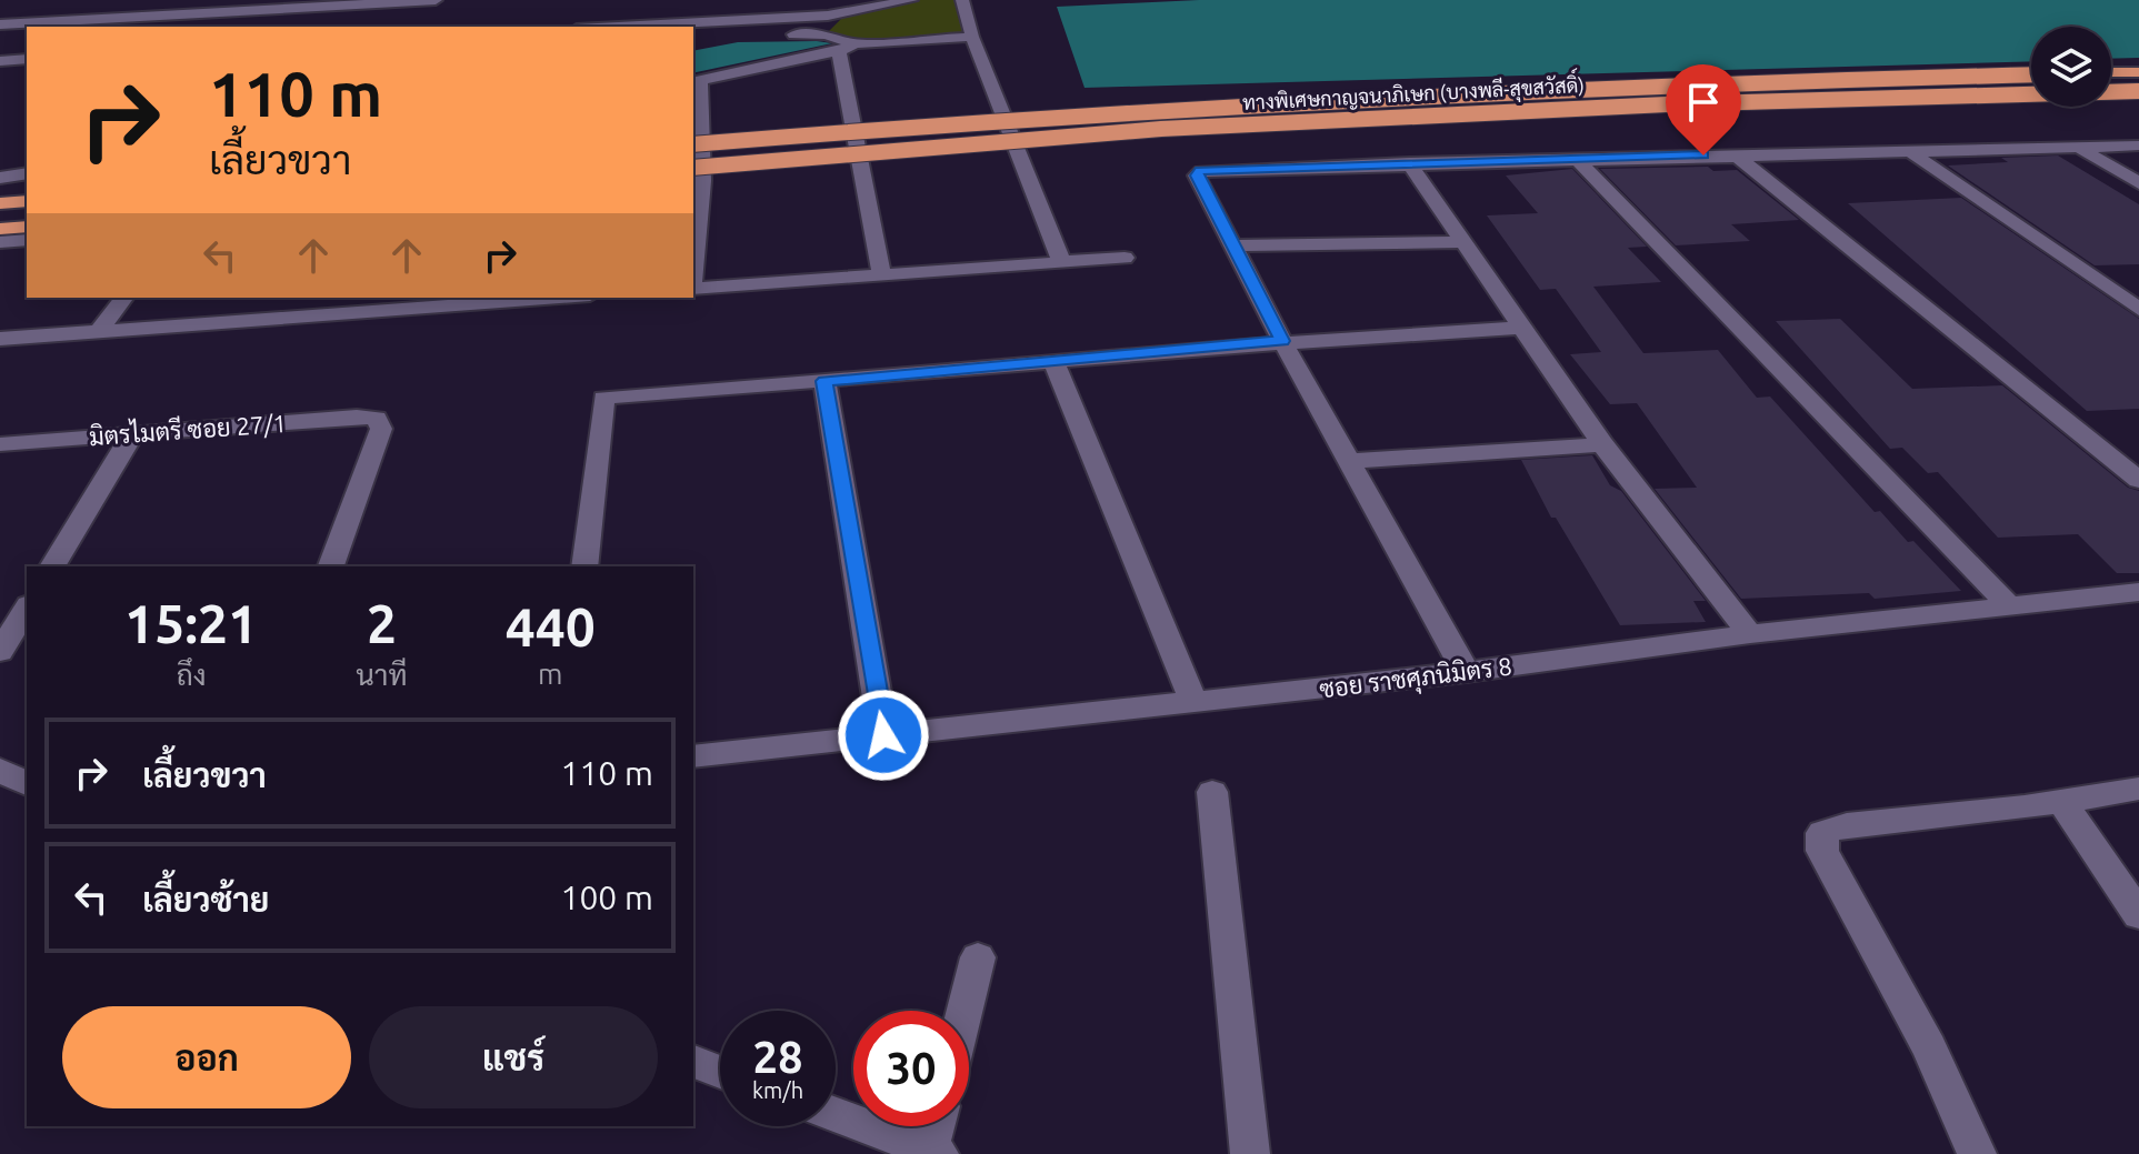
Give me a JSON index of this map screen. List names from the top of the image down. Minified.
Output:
{"streets":{"highway":["ทางพิเศษกาญจนาภิเษก (บางพลี-สุขสวัสดิ์)"],"street":["มิตรไมตรี ซอย 27/1","ซอย ราชศุภนิมิตร 8"]},"page":{"turn":["110 m","เลี้ยวขวา"],"eta":["15:21","ถึง","2","นาที","440","m"],"list":[{"name":"เลี้ยวขวา","value":"110 m"},{"name":"เลี้ยวซ้าย","value":"100 m"}],"buttons":["ออก","แชร์"],"speed":"28 km/h","limit":"30"}}
